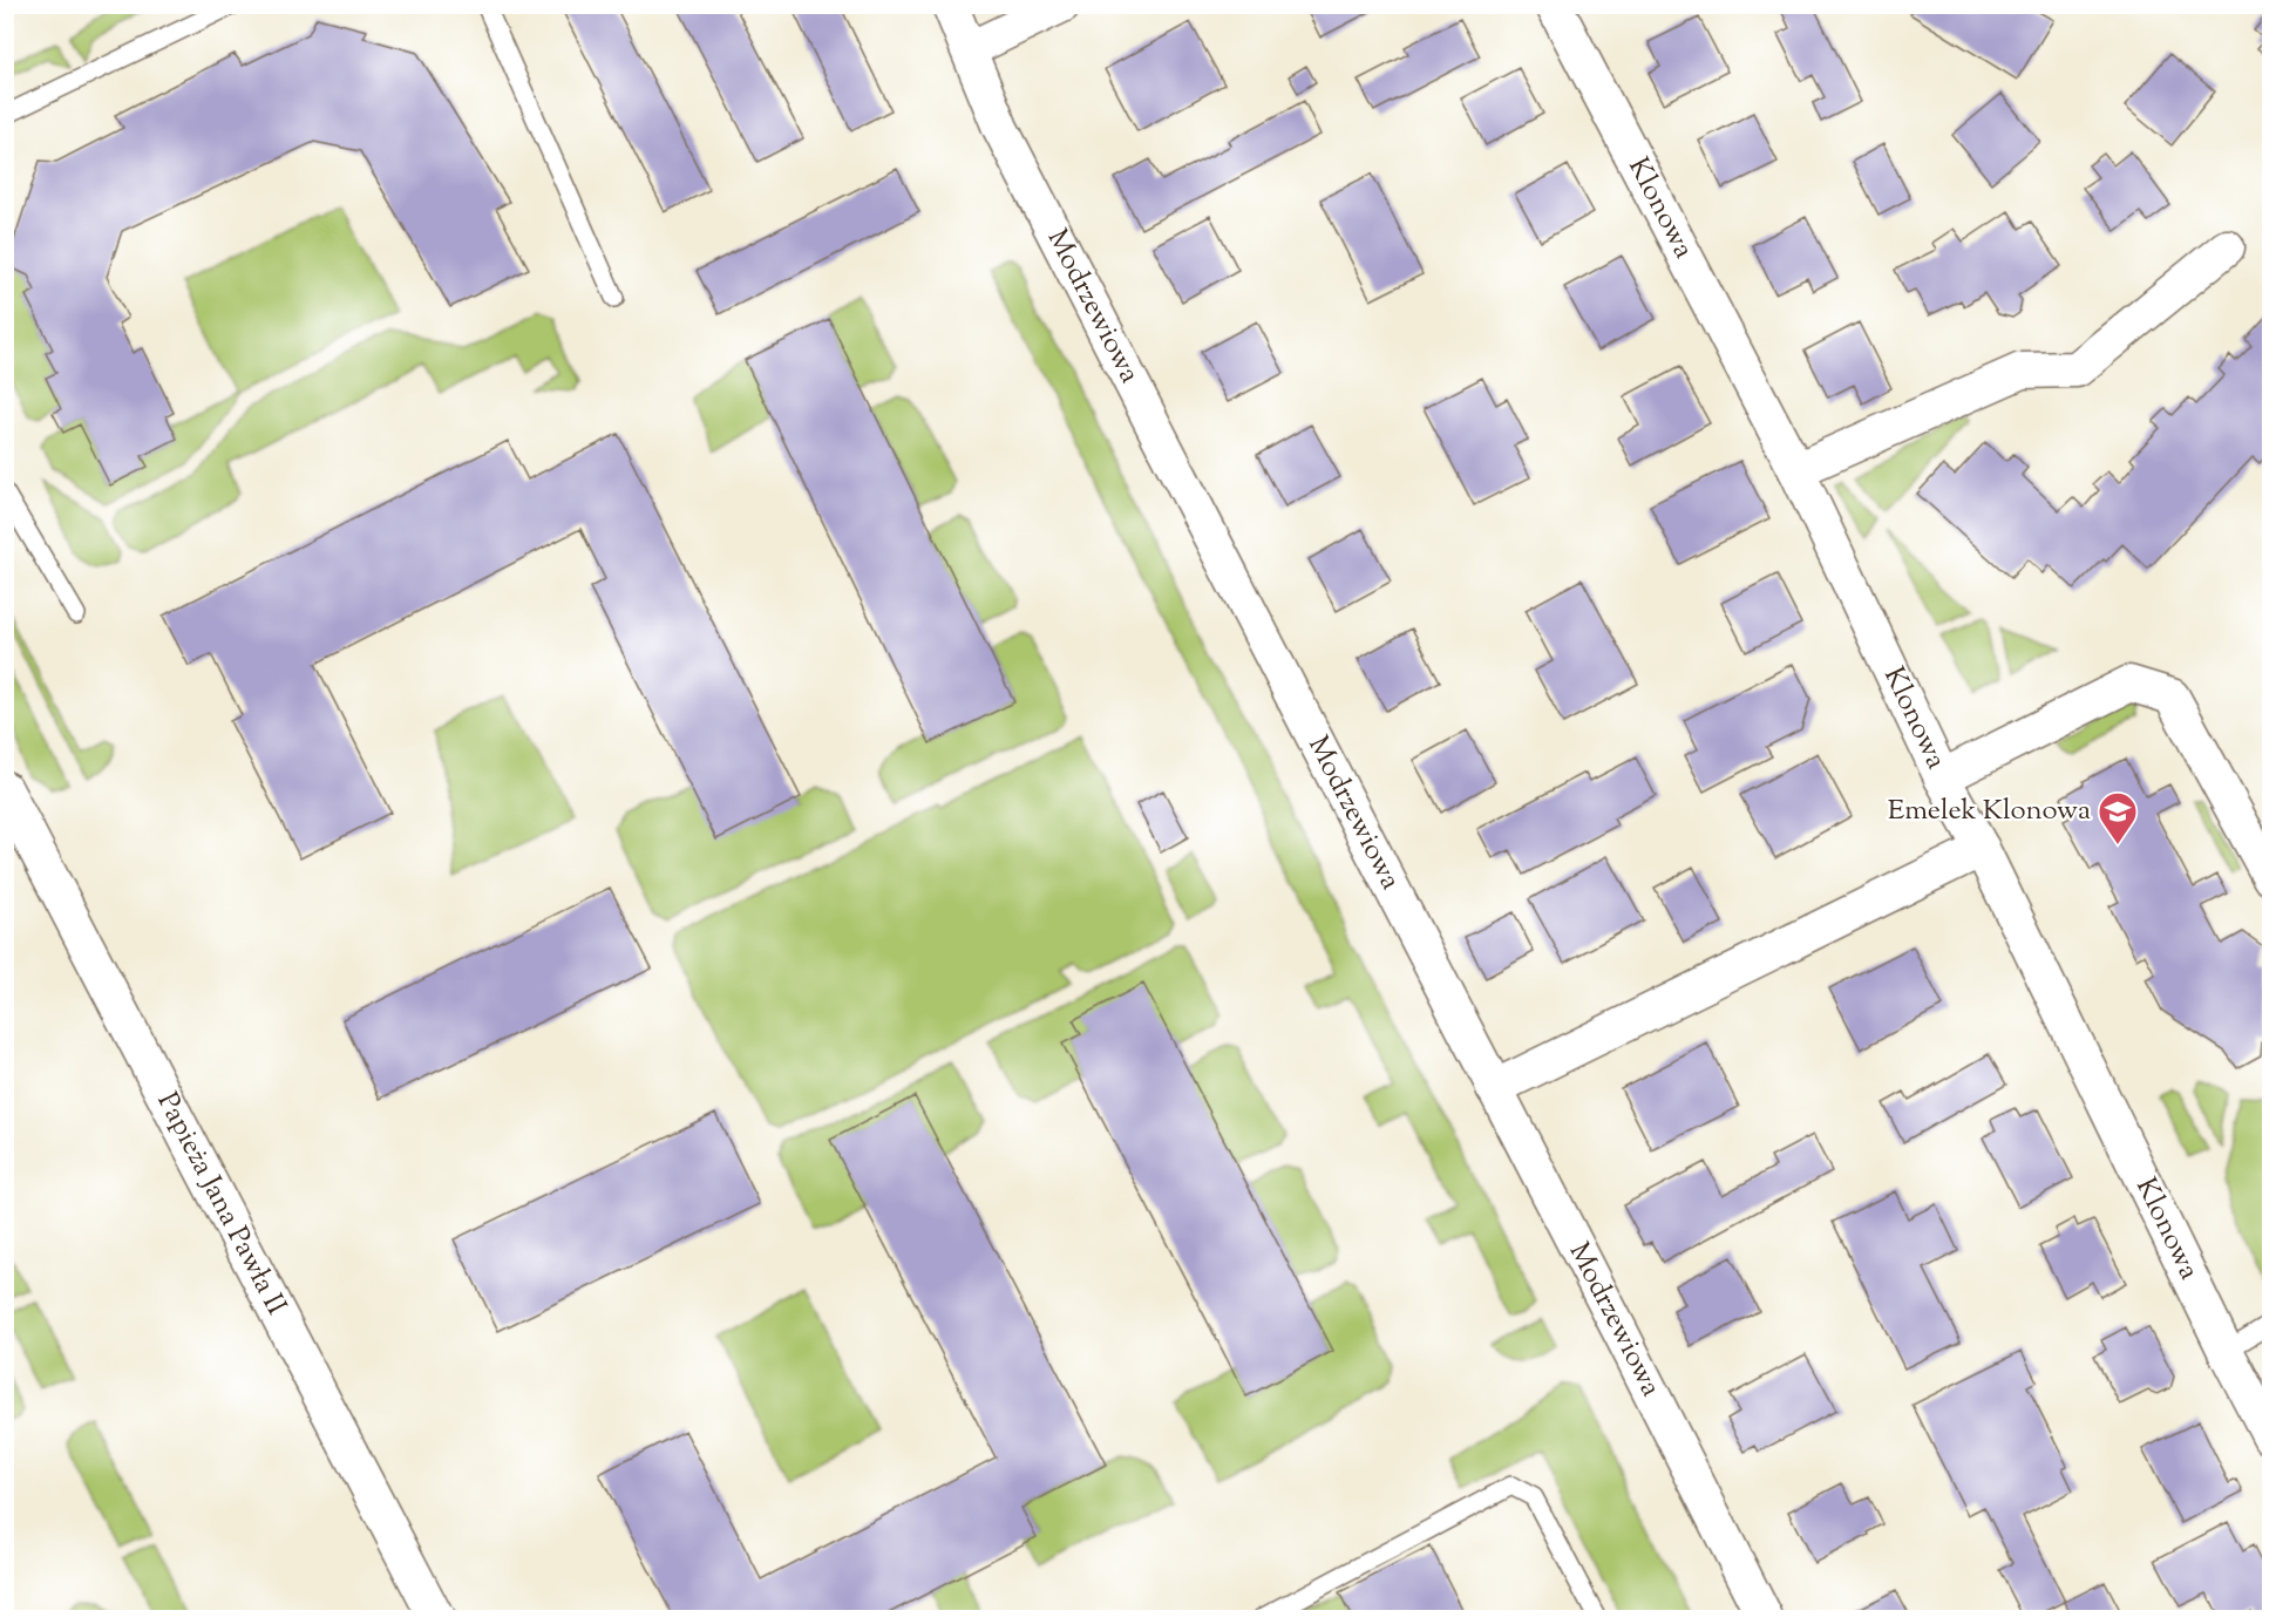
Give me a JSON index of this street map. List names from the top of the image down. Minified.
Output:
{"streets":{"street":["Klonowa","Modrzewiowa","Papieża Jana Pawła II"]},"places":{"school or university":["Emelek Klonowa"]}}
